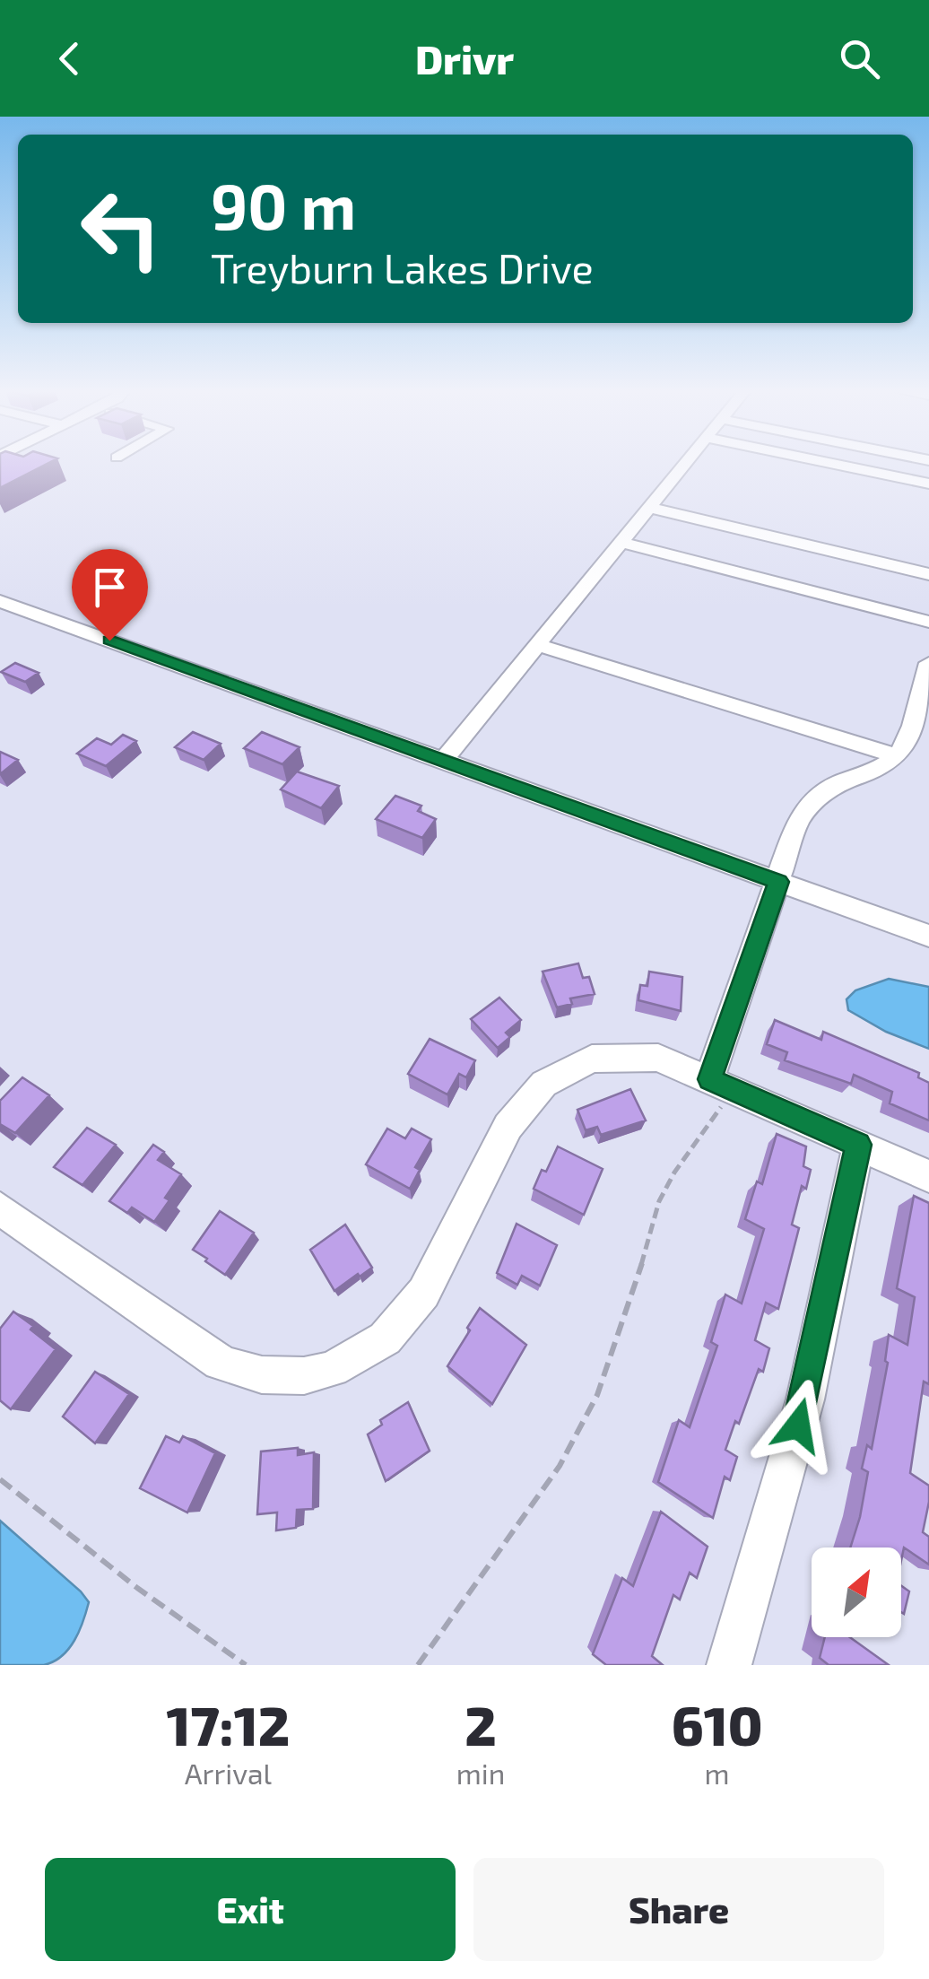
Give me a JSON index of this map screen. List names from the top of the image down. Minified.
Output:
{"north":"top right","page":{"header":"Drivr","turn":["90 m","Treyburn Lakes Drive"],"eta":["17:12","Arrival","2","min","610","m"],"buttons":["Exit","Share"]}}
